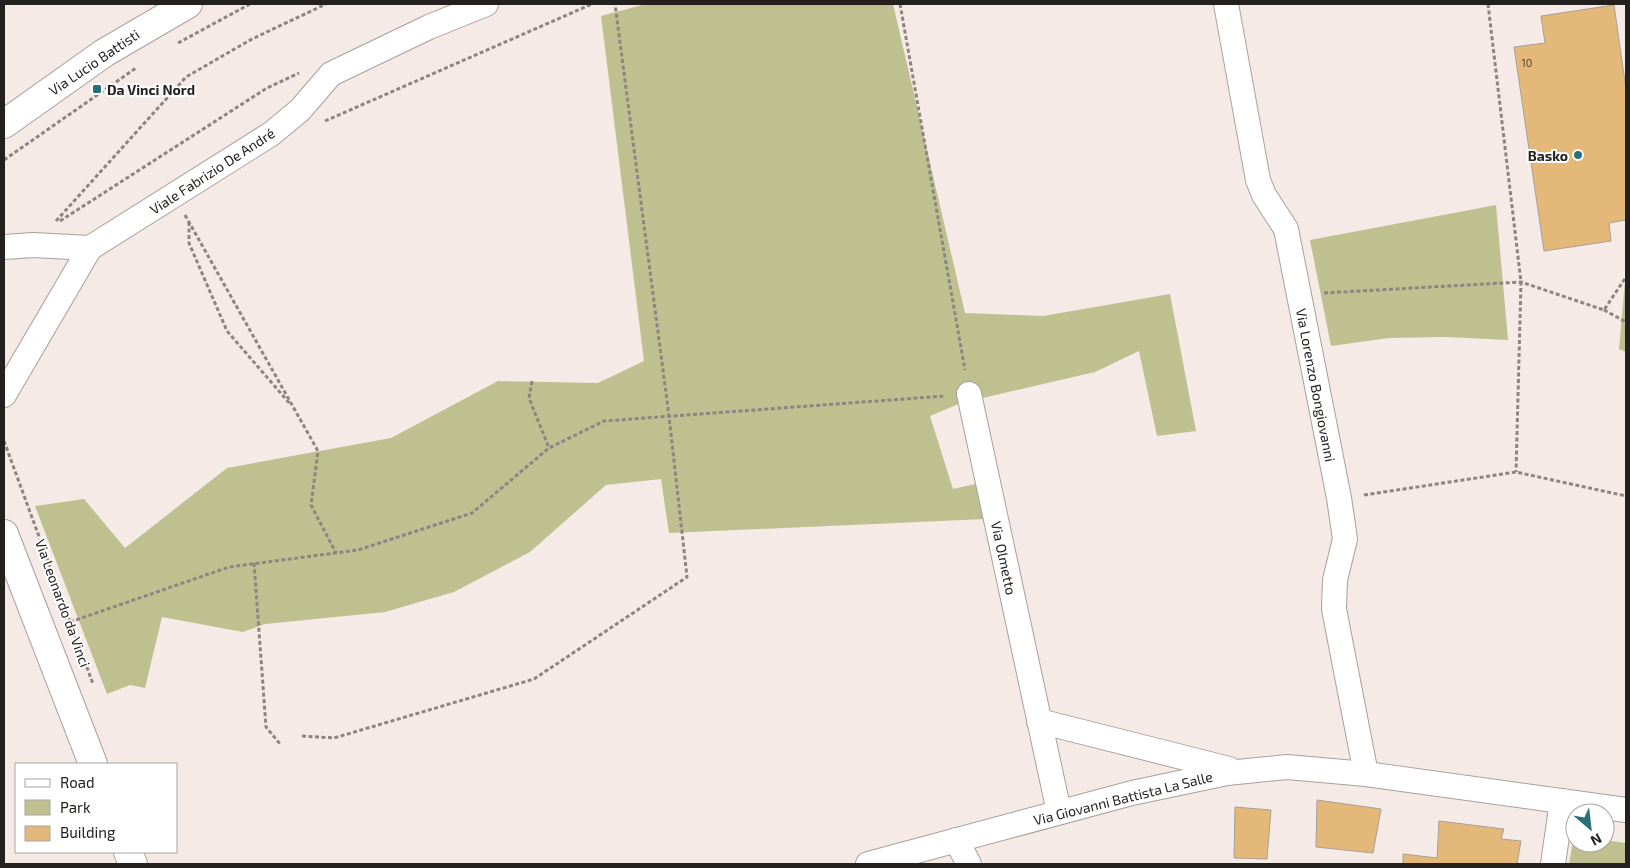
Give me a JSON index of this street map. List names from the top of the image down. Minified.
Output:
{"streets":{"street":["Via Lucio Battisti","Viale Fabrizio De André","Via Lorenzo Bongiovanni","Via Olmetto","Via Leonardo da Vinci","Via Giovanni Battista La Salle"]},"crossings":[["Via Lorenzo Bongiovanni","Via Giovanni Battista La Salle"],["Via Olmetto","Via Giovanni Battista La Salle"]],"places":{"transit":["Da Vinci Nord"],"other":["Basko"]},"house_numbers":["10"],"legend":["Road","Park","Building"],"north":"bottom right"}
